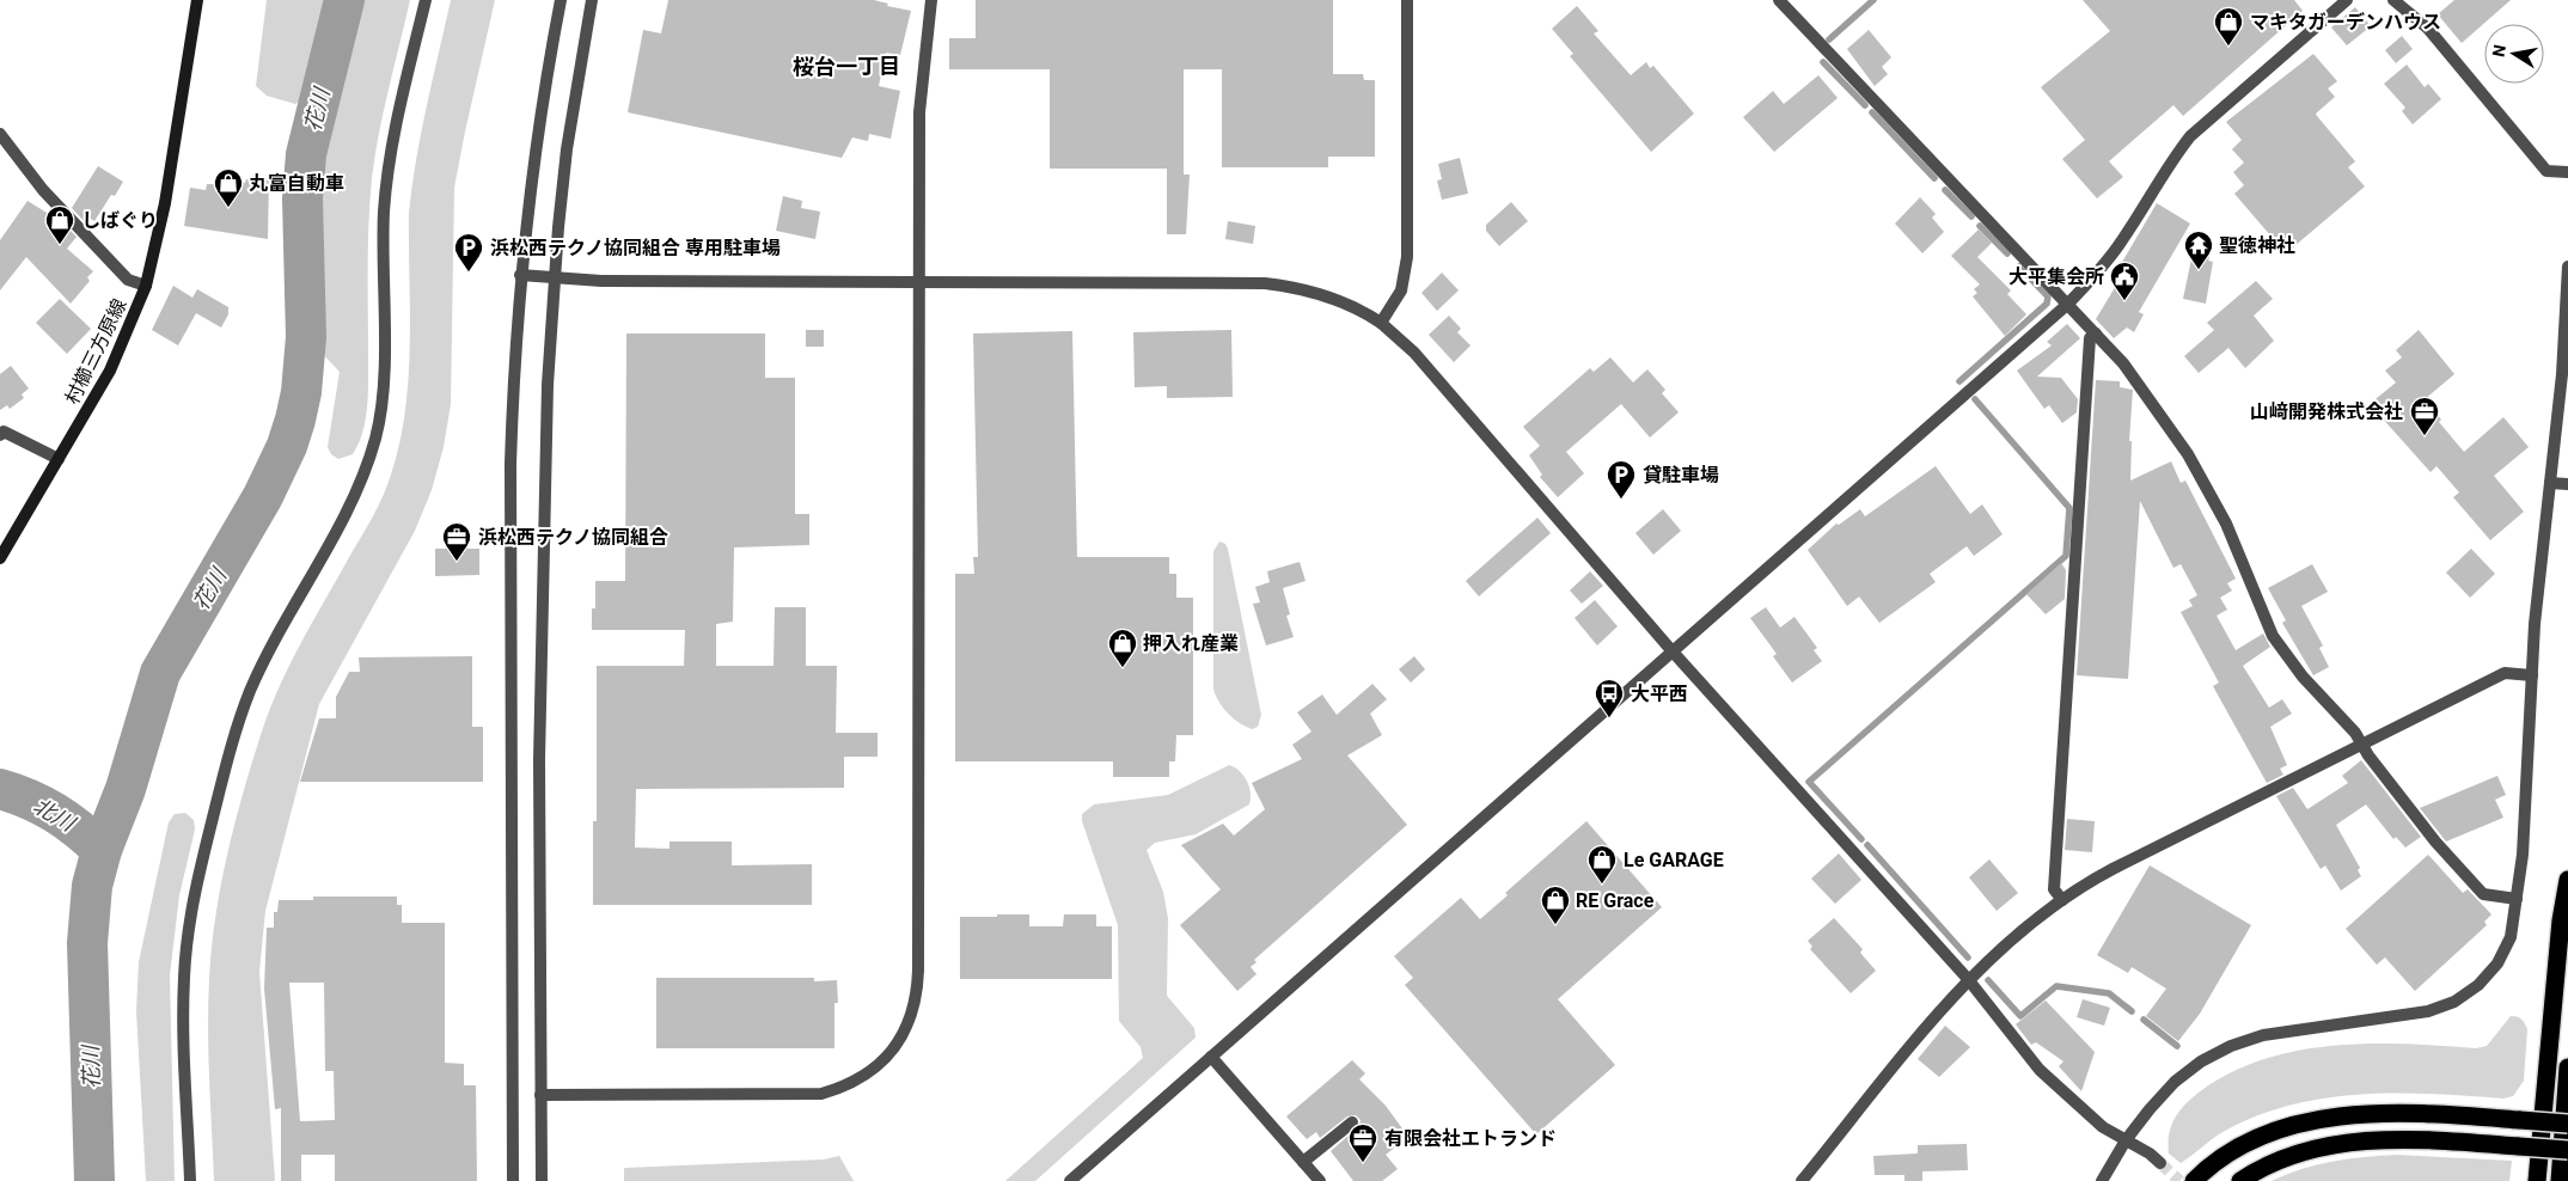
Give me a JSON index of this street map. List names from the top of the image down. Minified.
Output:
{"streets":{"main road":["村櫛三方原線"]},"districts":["桜台一丁目"],"water":["花川","北川"],"places":{"shop":["マキタガーデンハウス","丸富自動車","しばぐり","押入れ産業","Le GARAGE","RE Grace"],"temple":["聖徳神社"],"parking":["浜松西テクノ協同組合 専用駐車場","貸駐車場"],"public building":["大平集会所"],"office":["山﨑開発株式会社","浜松西テクノ協同組合","有限会社エトランド"],"bus stop":["大平西"]},"north":"left"}
